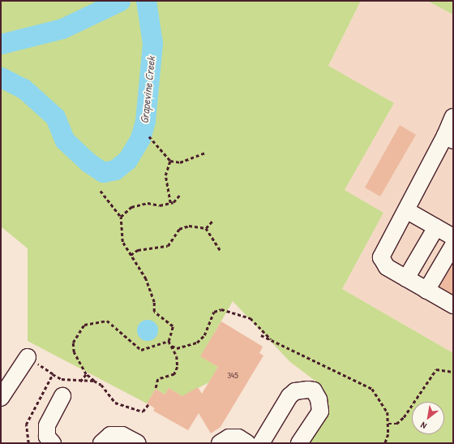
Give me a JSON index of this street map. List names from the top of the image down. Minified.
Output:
{"water":["Grapevine Creek"],"house_numbers":["345"],"north":"bottom left"}
